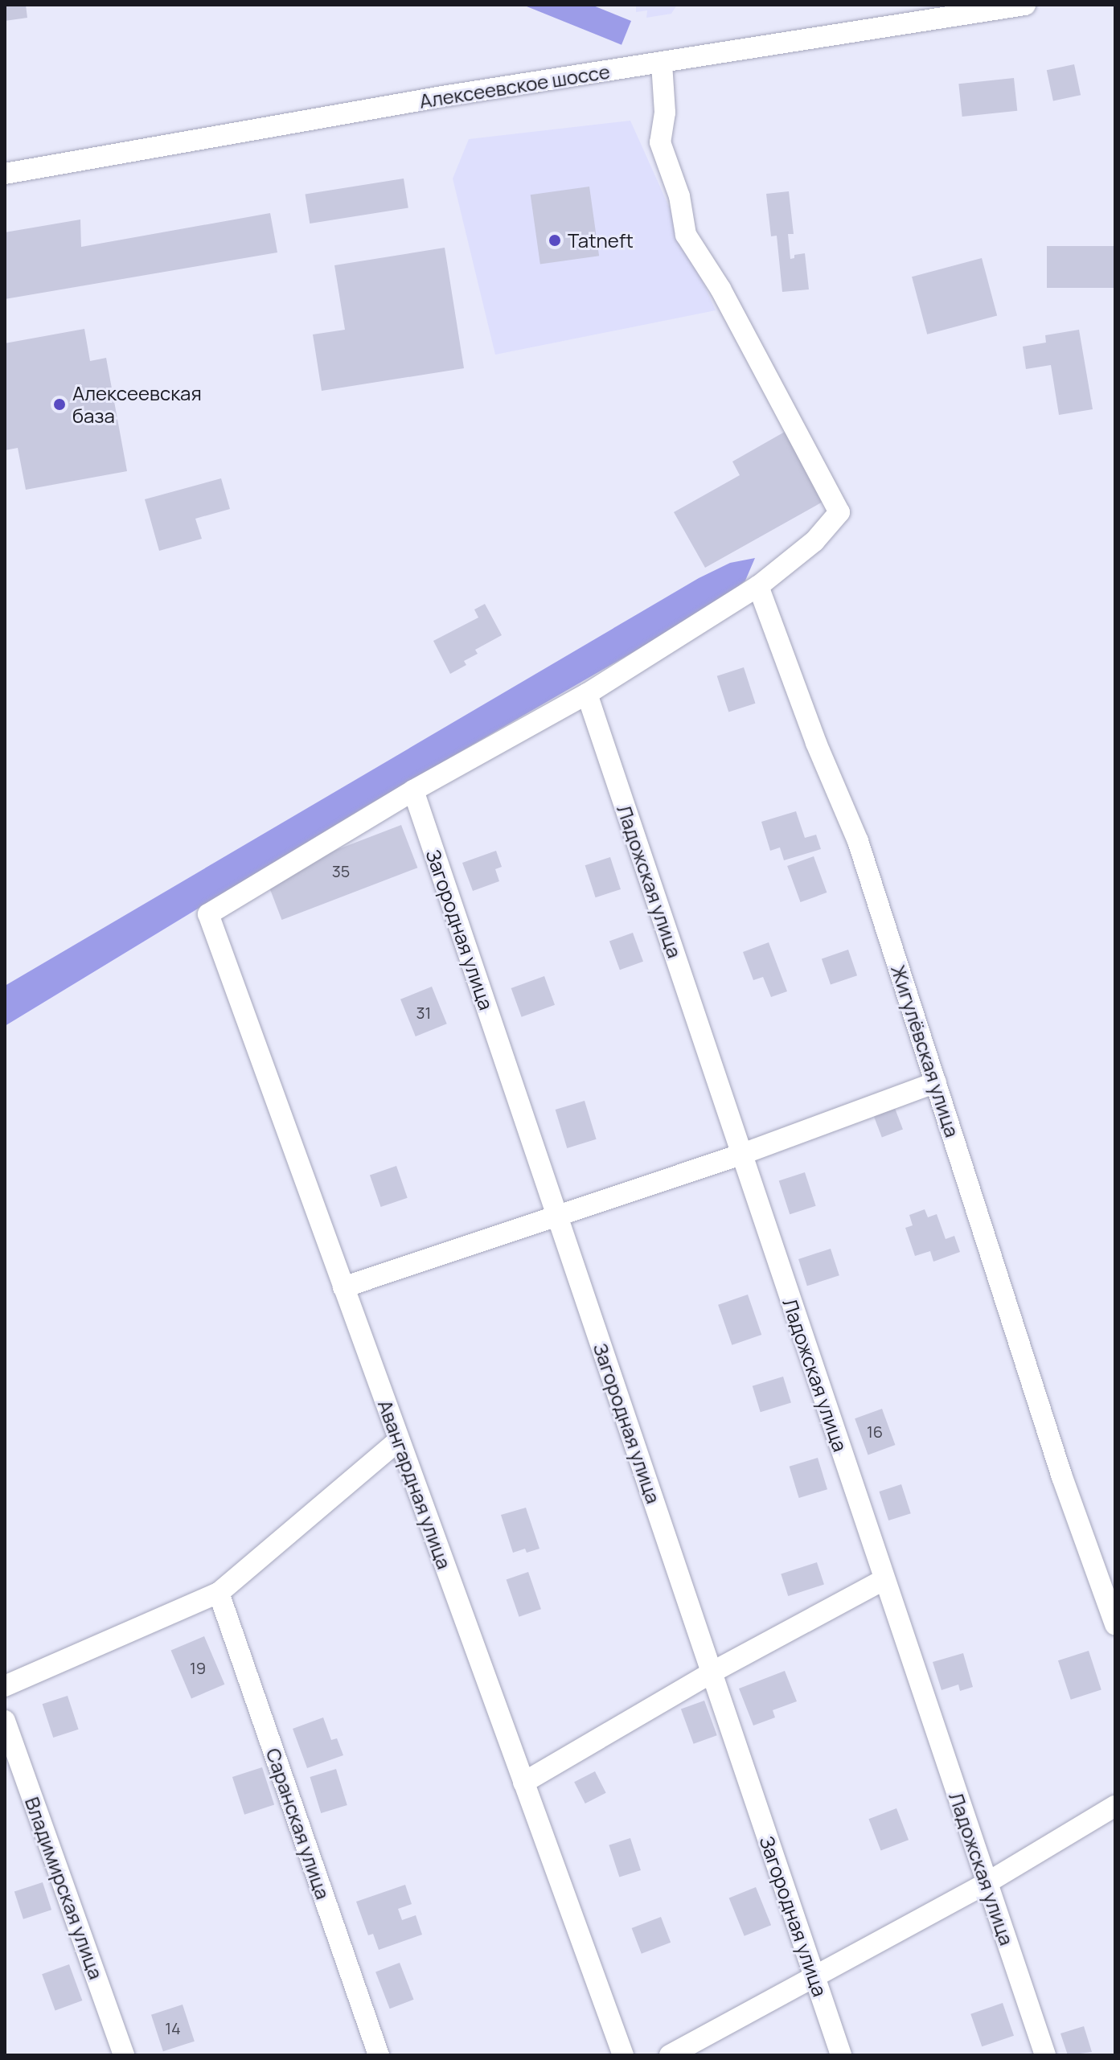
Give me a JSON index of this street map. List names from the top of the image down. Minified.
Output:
{"streets":{"street":["Алексеевское шоссе","Ладожская улица","Загородная улица","Жигулёвская улица","Авангардная улица","Саранская улица","Владимирская улица"]},"crossings":[["Загородная улица","Авангардная улица"]],"places":["Tatneft","Алексеевская база"],"house_numbers":["35","31","16","19","14"]}
